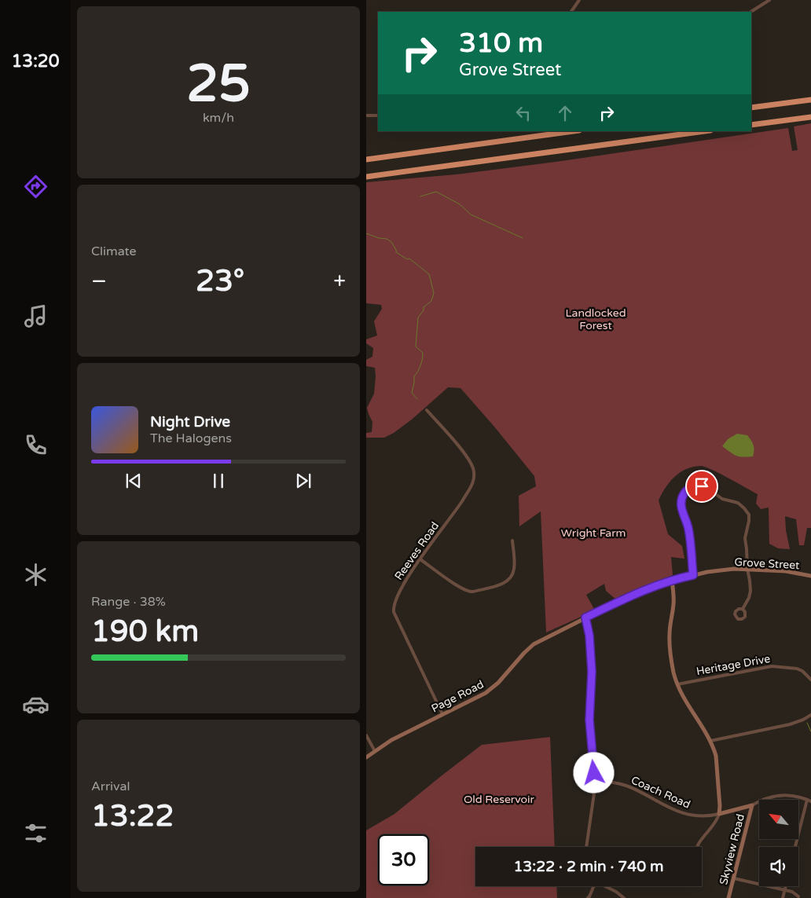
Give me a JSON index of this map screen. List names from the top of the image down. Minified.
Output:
{"streets":{"main road":["Grove Street","Page Road","Skyview Road"],"street":["Reeves Road","Heritage Drive","Coach Road"]},"crossings":[["Reeves Road","Page Road"],["Grove Street","Page Road"]],"parks":["Landlocked Forest","Wright Farm","Old Reservoir"],"north":"top left","page":{"tabs":"13:20","tile":[["25","km/h"],"Climate",["Range · 38%","190 km"],["Arrival","13:22"]],"turn":["310 m","Grove Street"],"heat":["−","23°","+"],"song":["Night Drive","The Halogens"],"limit":"30","trip":"13:22 · 2 min · 740 m"}}
